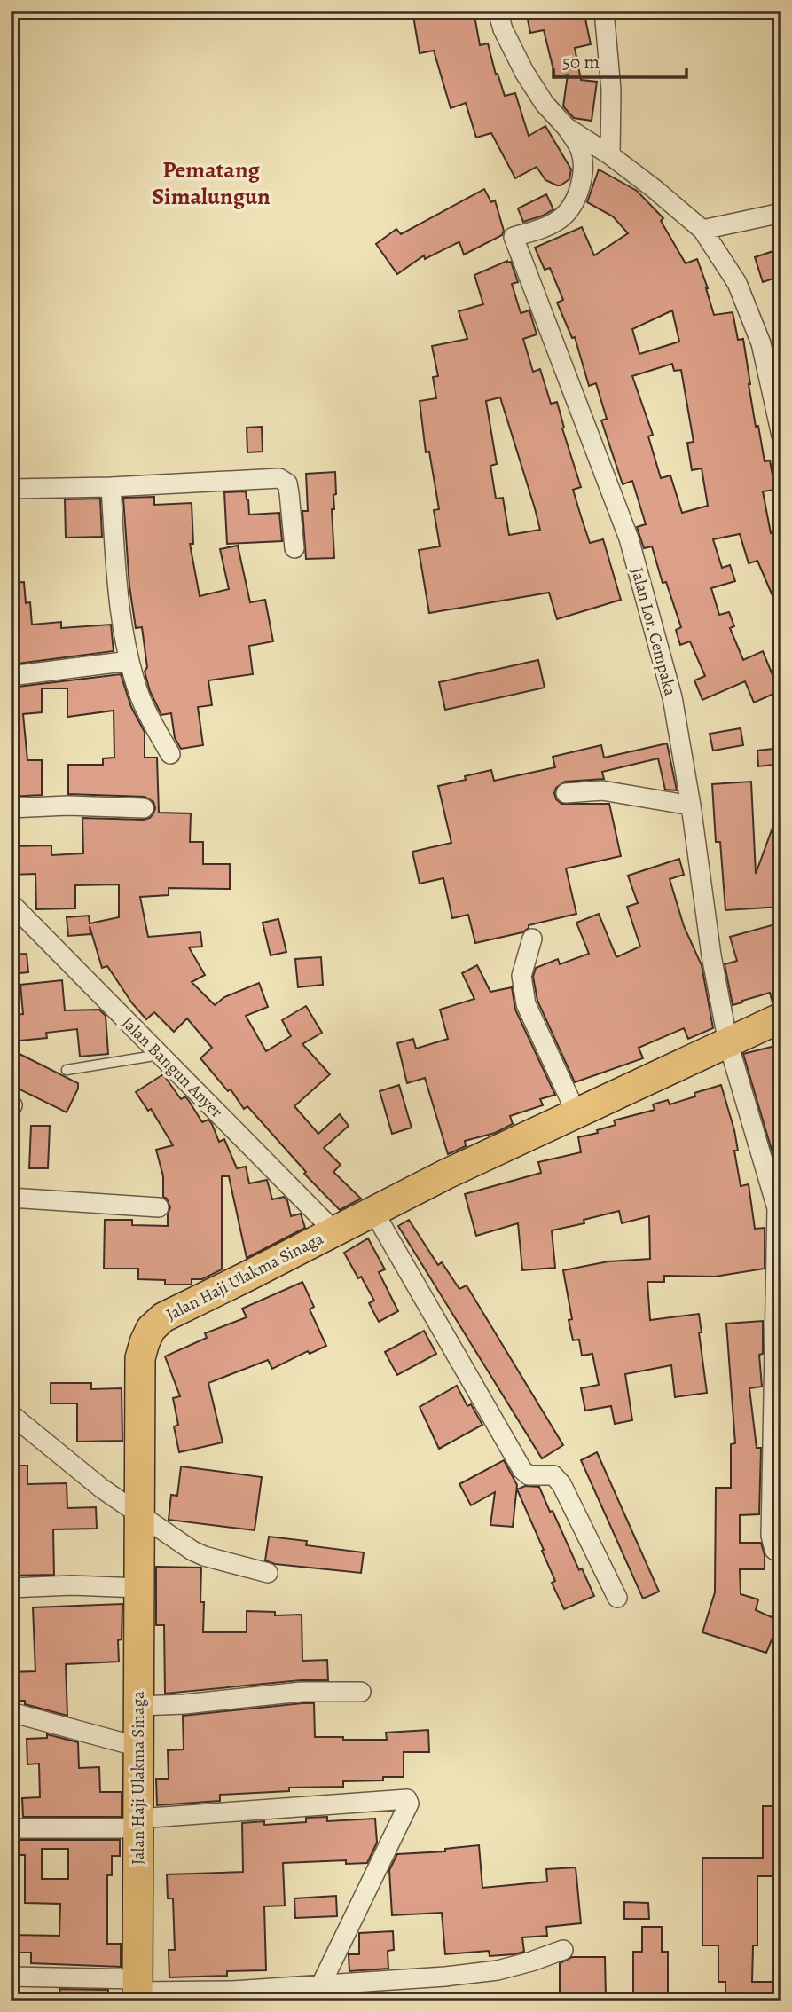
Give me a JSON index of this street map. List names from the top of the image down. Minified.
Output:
{"streets":{"main road":["Jalan Haji Ulakma Sinaga"],"street":["Jalan Lor. Cempaka","Jalan Bangun Anyer"]},"crossings":[["Jalan Lor. Cempaka","Jalan Haji Ulakma Sinaga"],["Jalan Bangun Anyer","Jalan Haji Ulakma Sinaga"]],"districts":["Pematang Simalungun"],"scale_bar":"50 m"}
